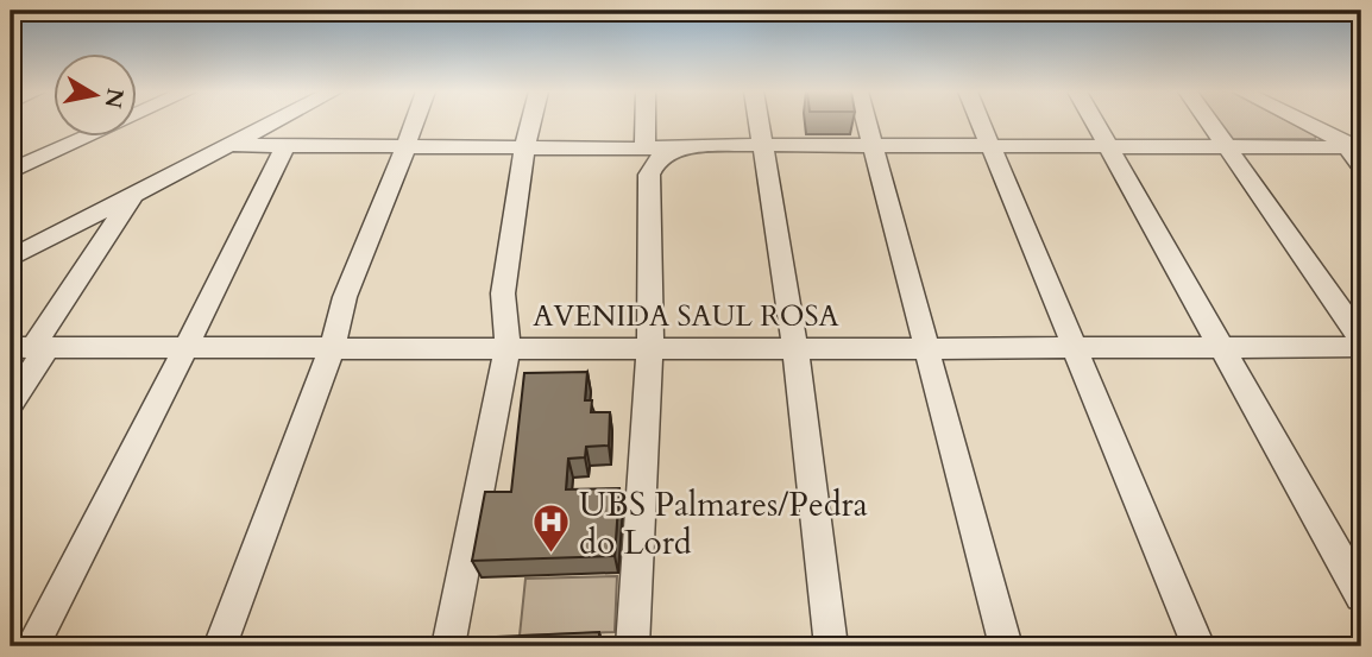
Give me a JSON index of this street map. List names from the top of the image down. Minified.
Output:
{"streets":{"street":["AVENIDA SAUL ROSA"]},"places":{"hospital":["UBS Palmares/Pedra do Lord"]},"north":"right"}
